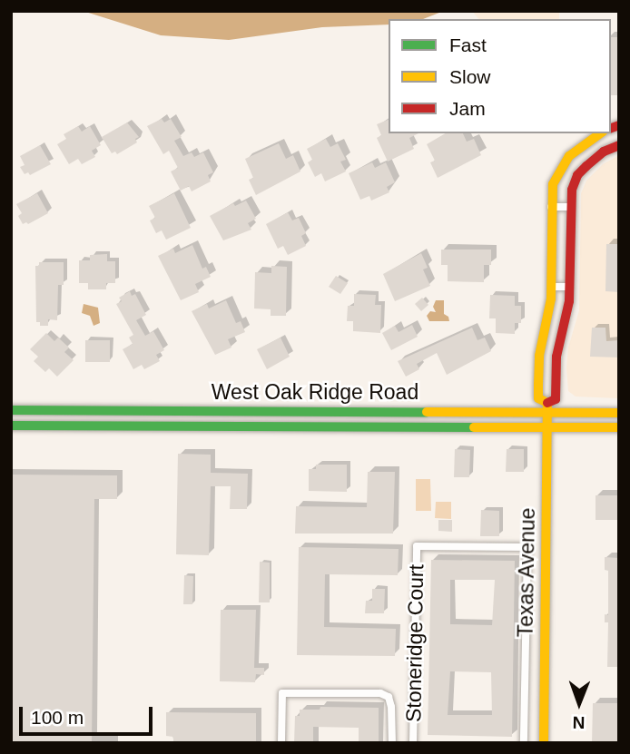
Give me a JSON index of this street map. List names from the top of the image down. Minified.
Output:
{"streets":{"street":["West Oak Ridge Road","Texas Avenue","Stoneridge Court"]},"crossings":[["West Oak Ridge Road","Texas Avenue"]],"legend":["Fast","Slow","Jam"],"scale_bar":"100 m","north":"bottom"}
